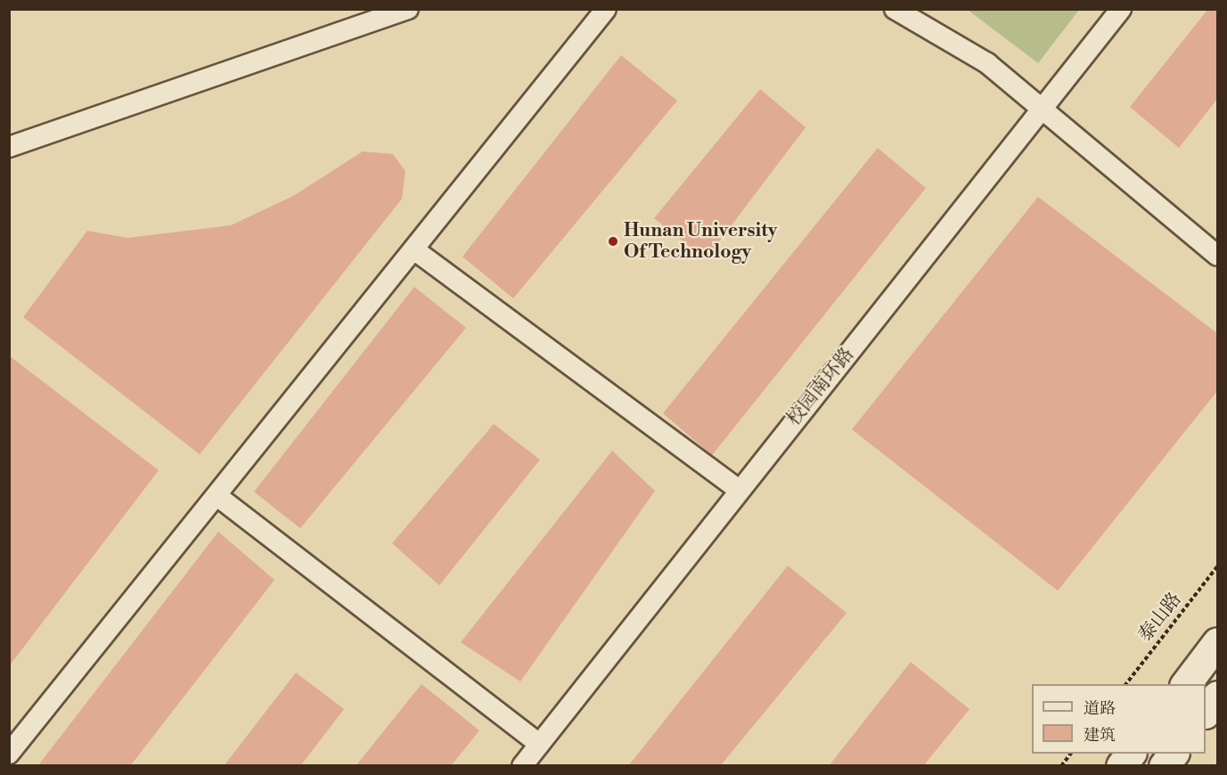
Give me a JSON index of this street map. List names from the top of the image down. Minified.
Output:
{"streets":{"street":["校园南环路"],"path":["泰山路"]},"places":["Hunan University Of Technology"],"legend":["道路","建筑"]}
